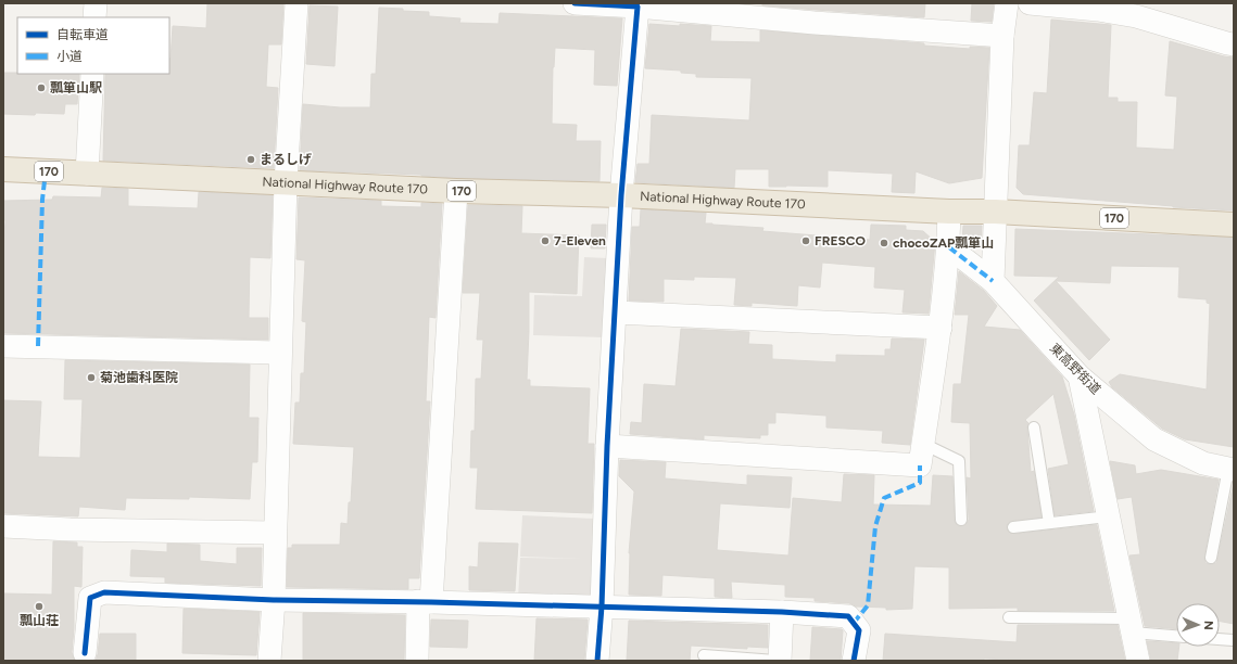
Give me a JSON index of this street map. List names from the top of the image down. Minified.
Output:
{"streets":{"highway":["170","National Highway Route 170"],"street":["東高野街道"]},"places":["瓢箪山駅","まるしげ","7-Eleven","FRESCO","chocoZAP瓢箪山","菊池歯科医院","瓢山荘"],"legend":["自転車道","小道"],"north":"right"}
